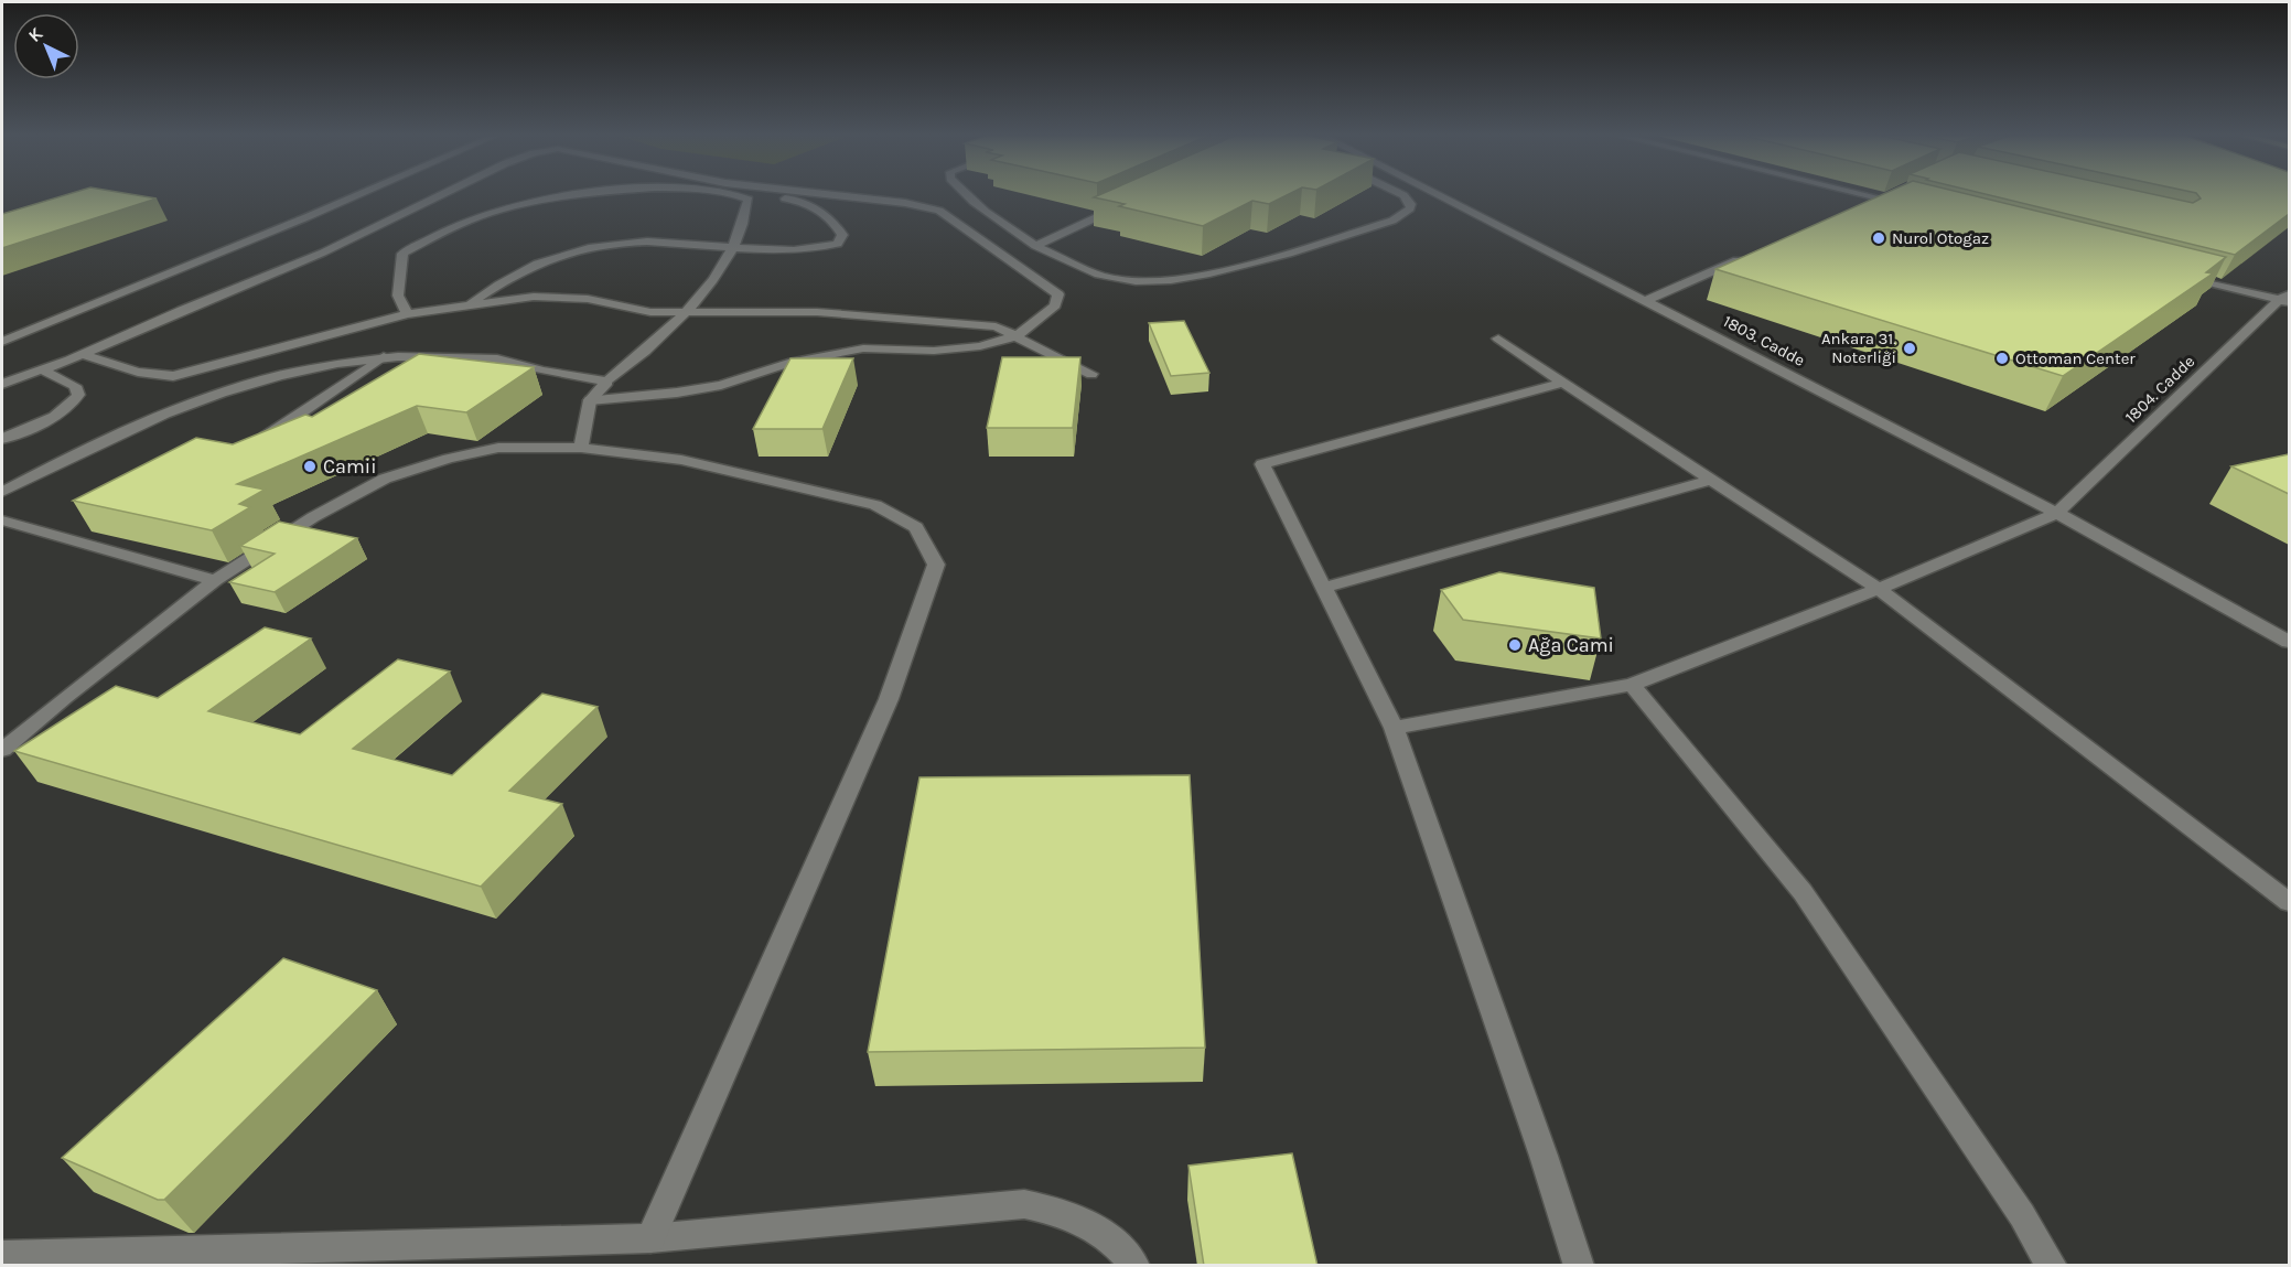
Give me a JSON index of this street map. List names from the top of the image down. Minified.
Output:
{"streets":{"street":["1803. Cadde","1804. Cadde"]},"crossings":[["1803. Cadde","1804. Cadde"]],"places":["Nurol Otogaz","Ankara 31. Noterliği","Ottoman Center","Camii","Ağa Cami"],"north":"top left"}
